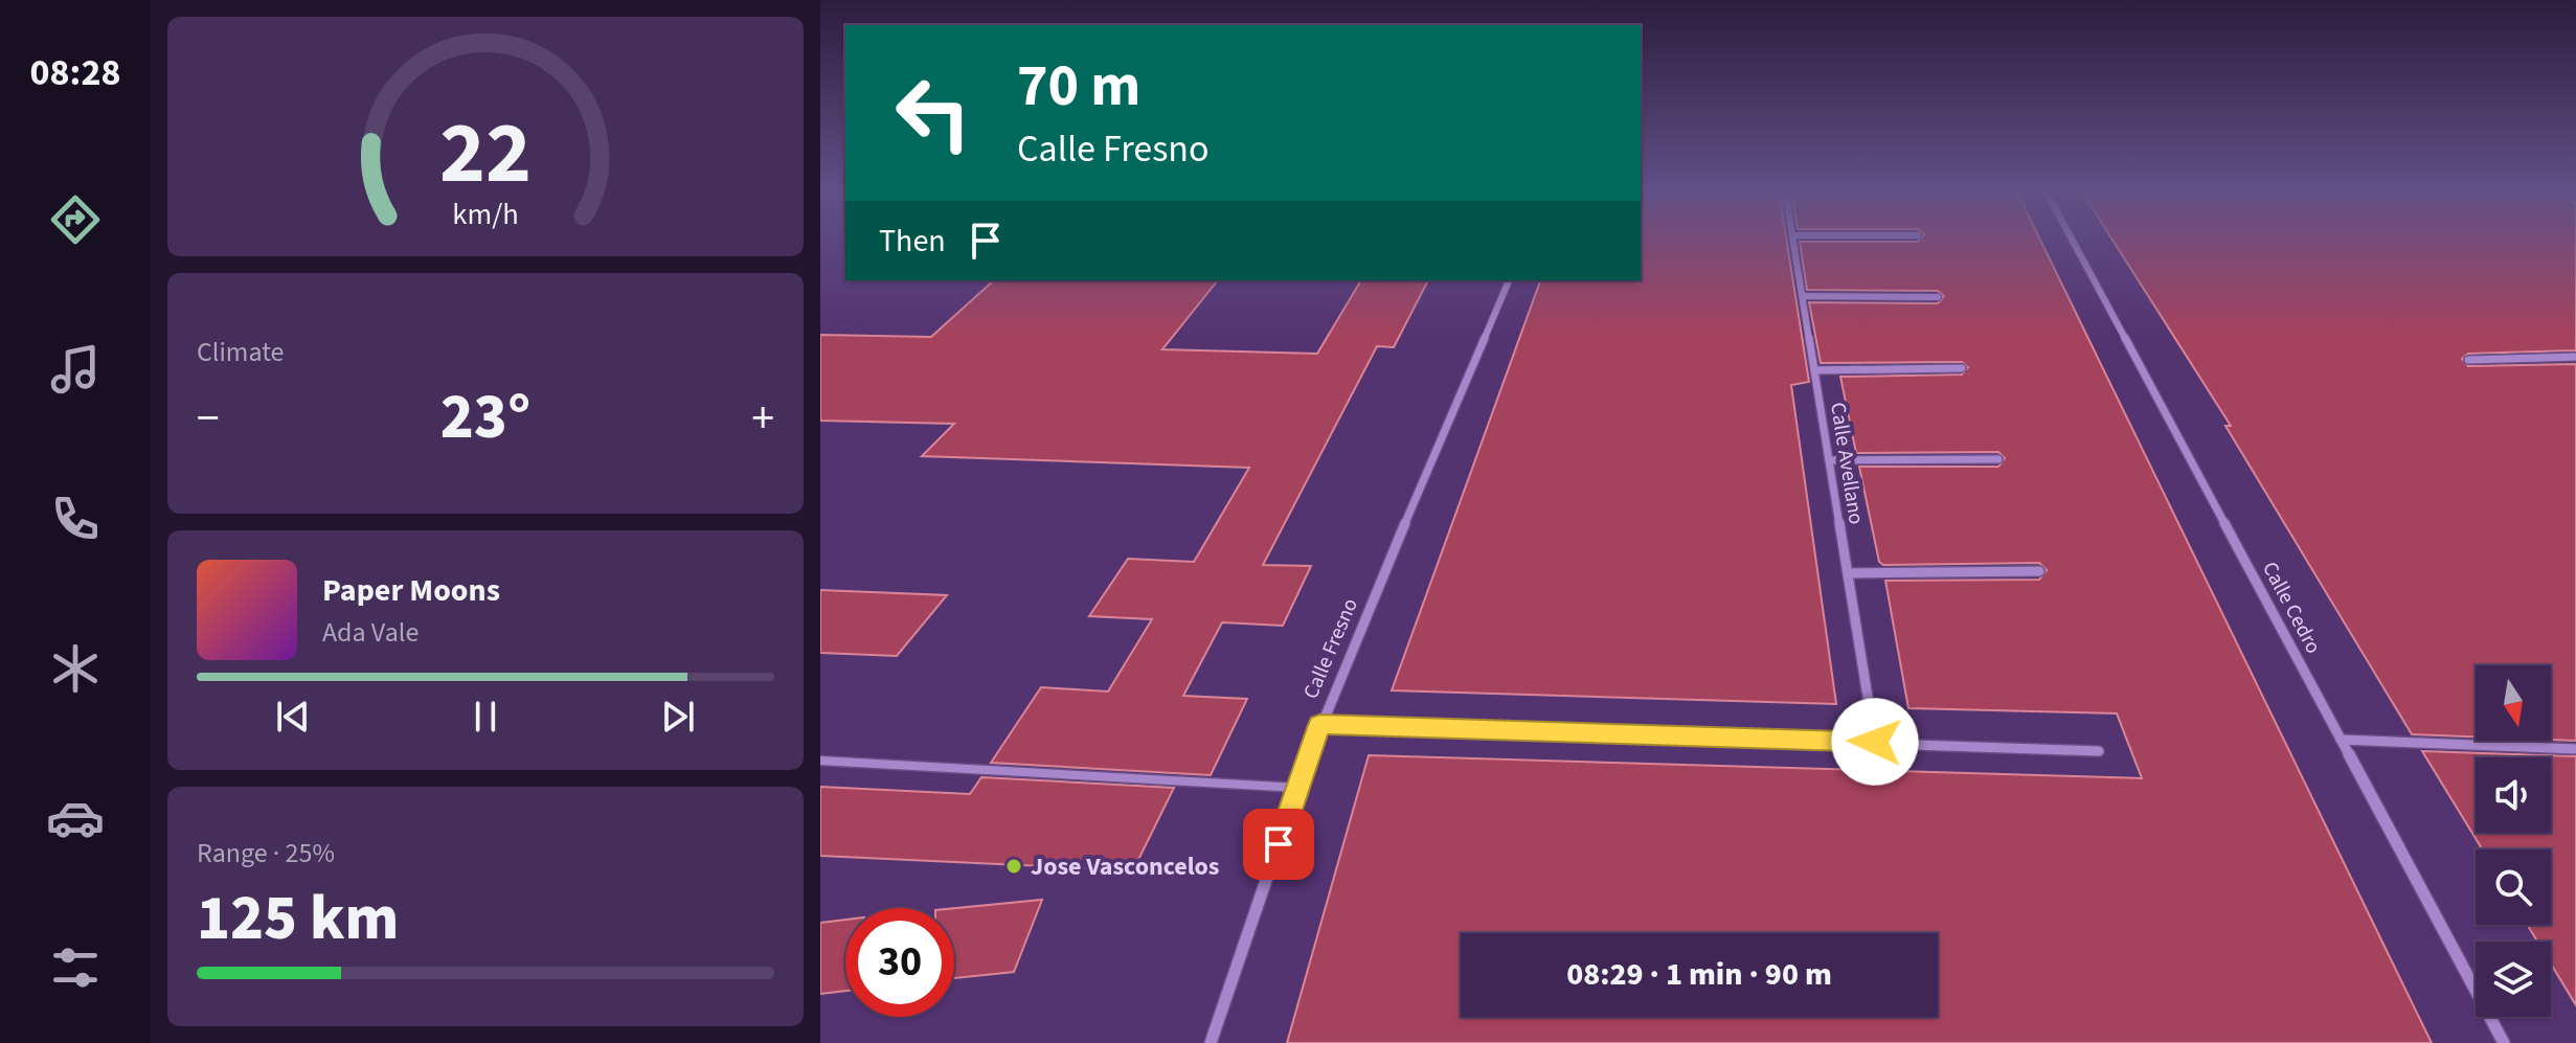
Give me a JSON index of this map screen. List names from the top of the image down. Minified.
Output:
{"streets":{"street":["Calle Avellano","Calle Cedro","Calle Fresno"]},"places":["Jose Vasconcelos"],"north":"bottom","page":{"tabs":"08:28","turn":["70 m","Calle Fresno"],"then":"Then","tile":["Climate",["Range · 25%","125 km"]],"heat":["−","23°","+"],"song":["Paper Moons","Ada Vale"],"limit":"30","trip":"08:29 · 1 min · 90 m","gauge":["22","km/h"]}}
